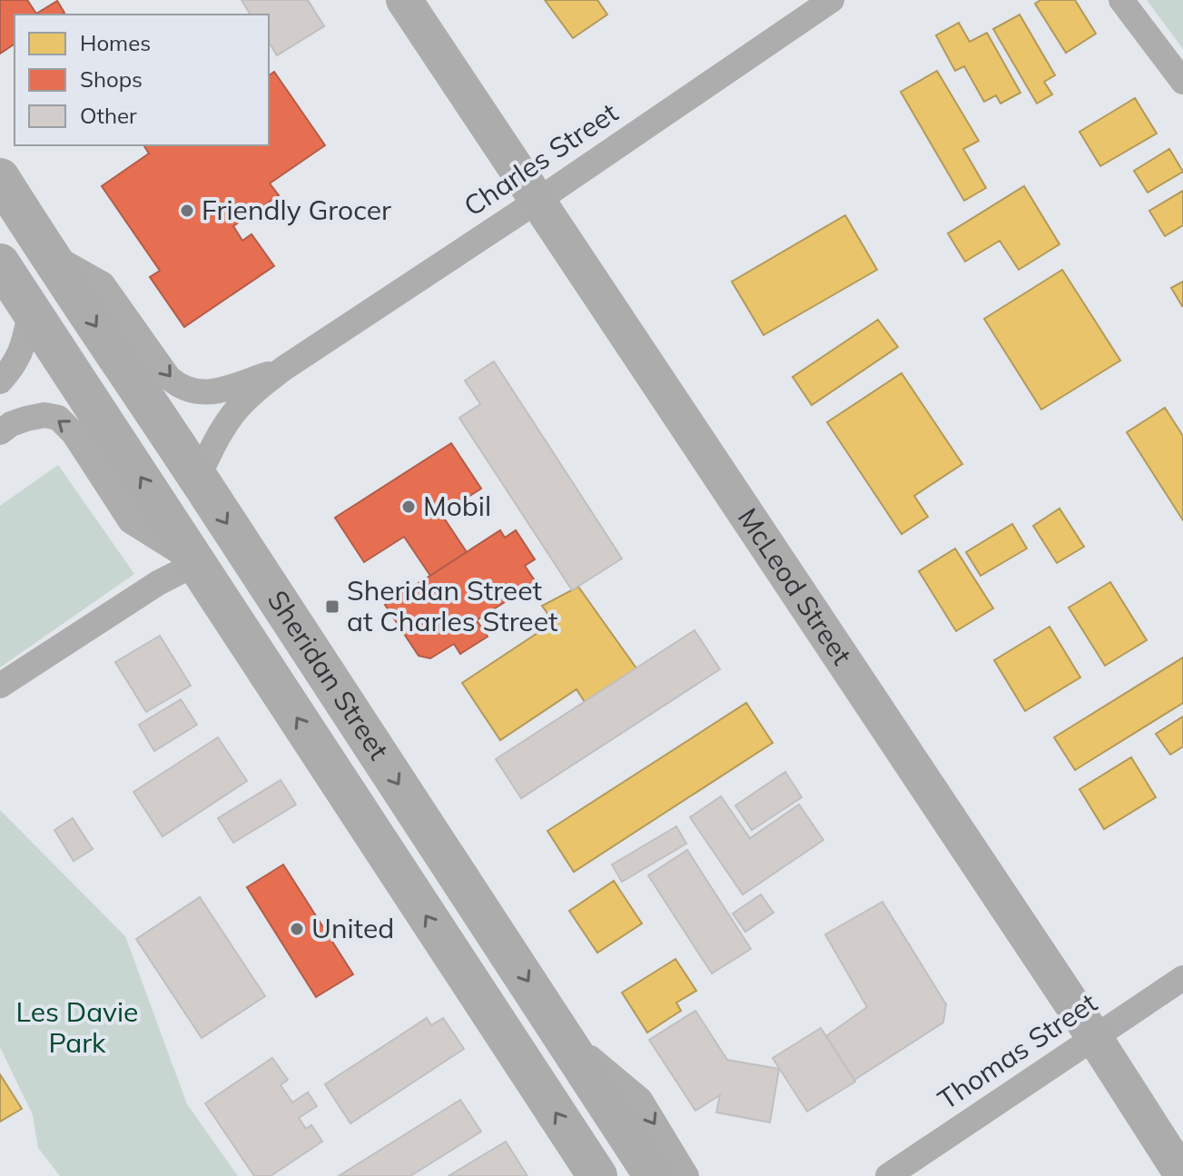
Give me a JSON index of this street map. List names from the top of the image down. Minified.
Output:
{"streets":{"highway":["Sheridan Street"],"street":["Charles Street","McLeod Street","Thomas Street"]},"crossings":[["Charles Street","McLeod Street"],["Charles Street","Sheridan Street"],["McLeod Street","Thomas Street"]],"parks":["Les Davie Park"],"places":{"other":["Friendly Grocer","Mobil","United"],"transit":["Sheridan Street at Charles Street"]},"legend":["Homes","Shops","Other"]}
